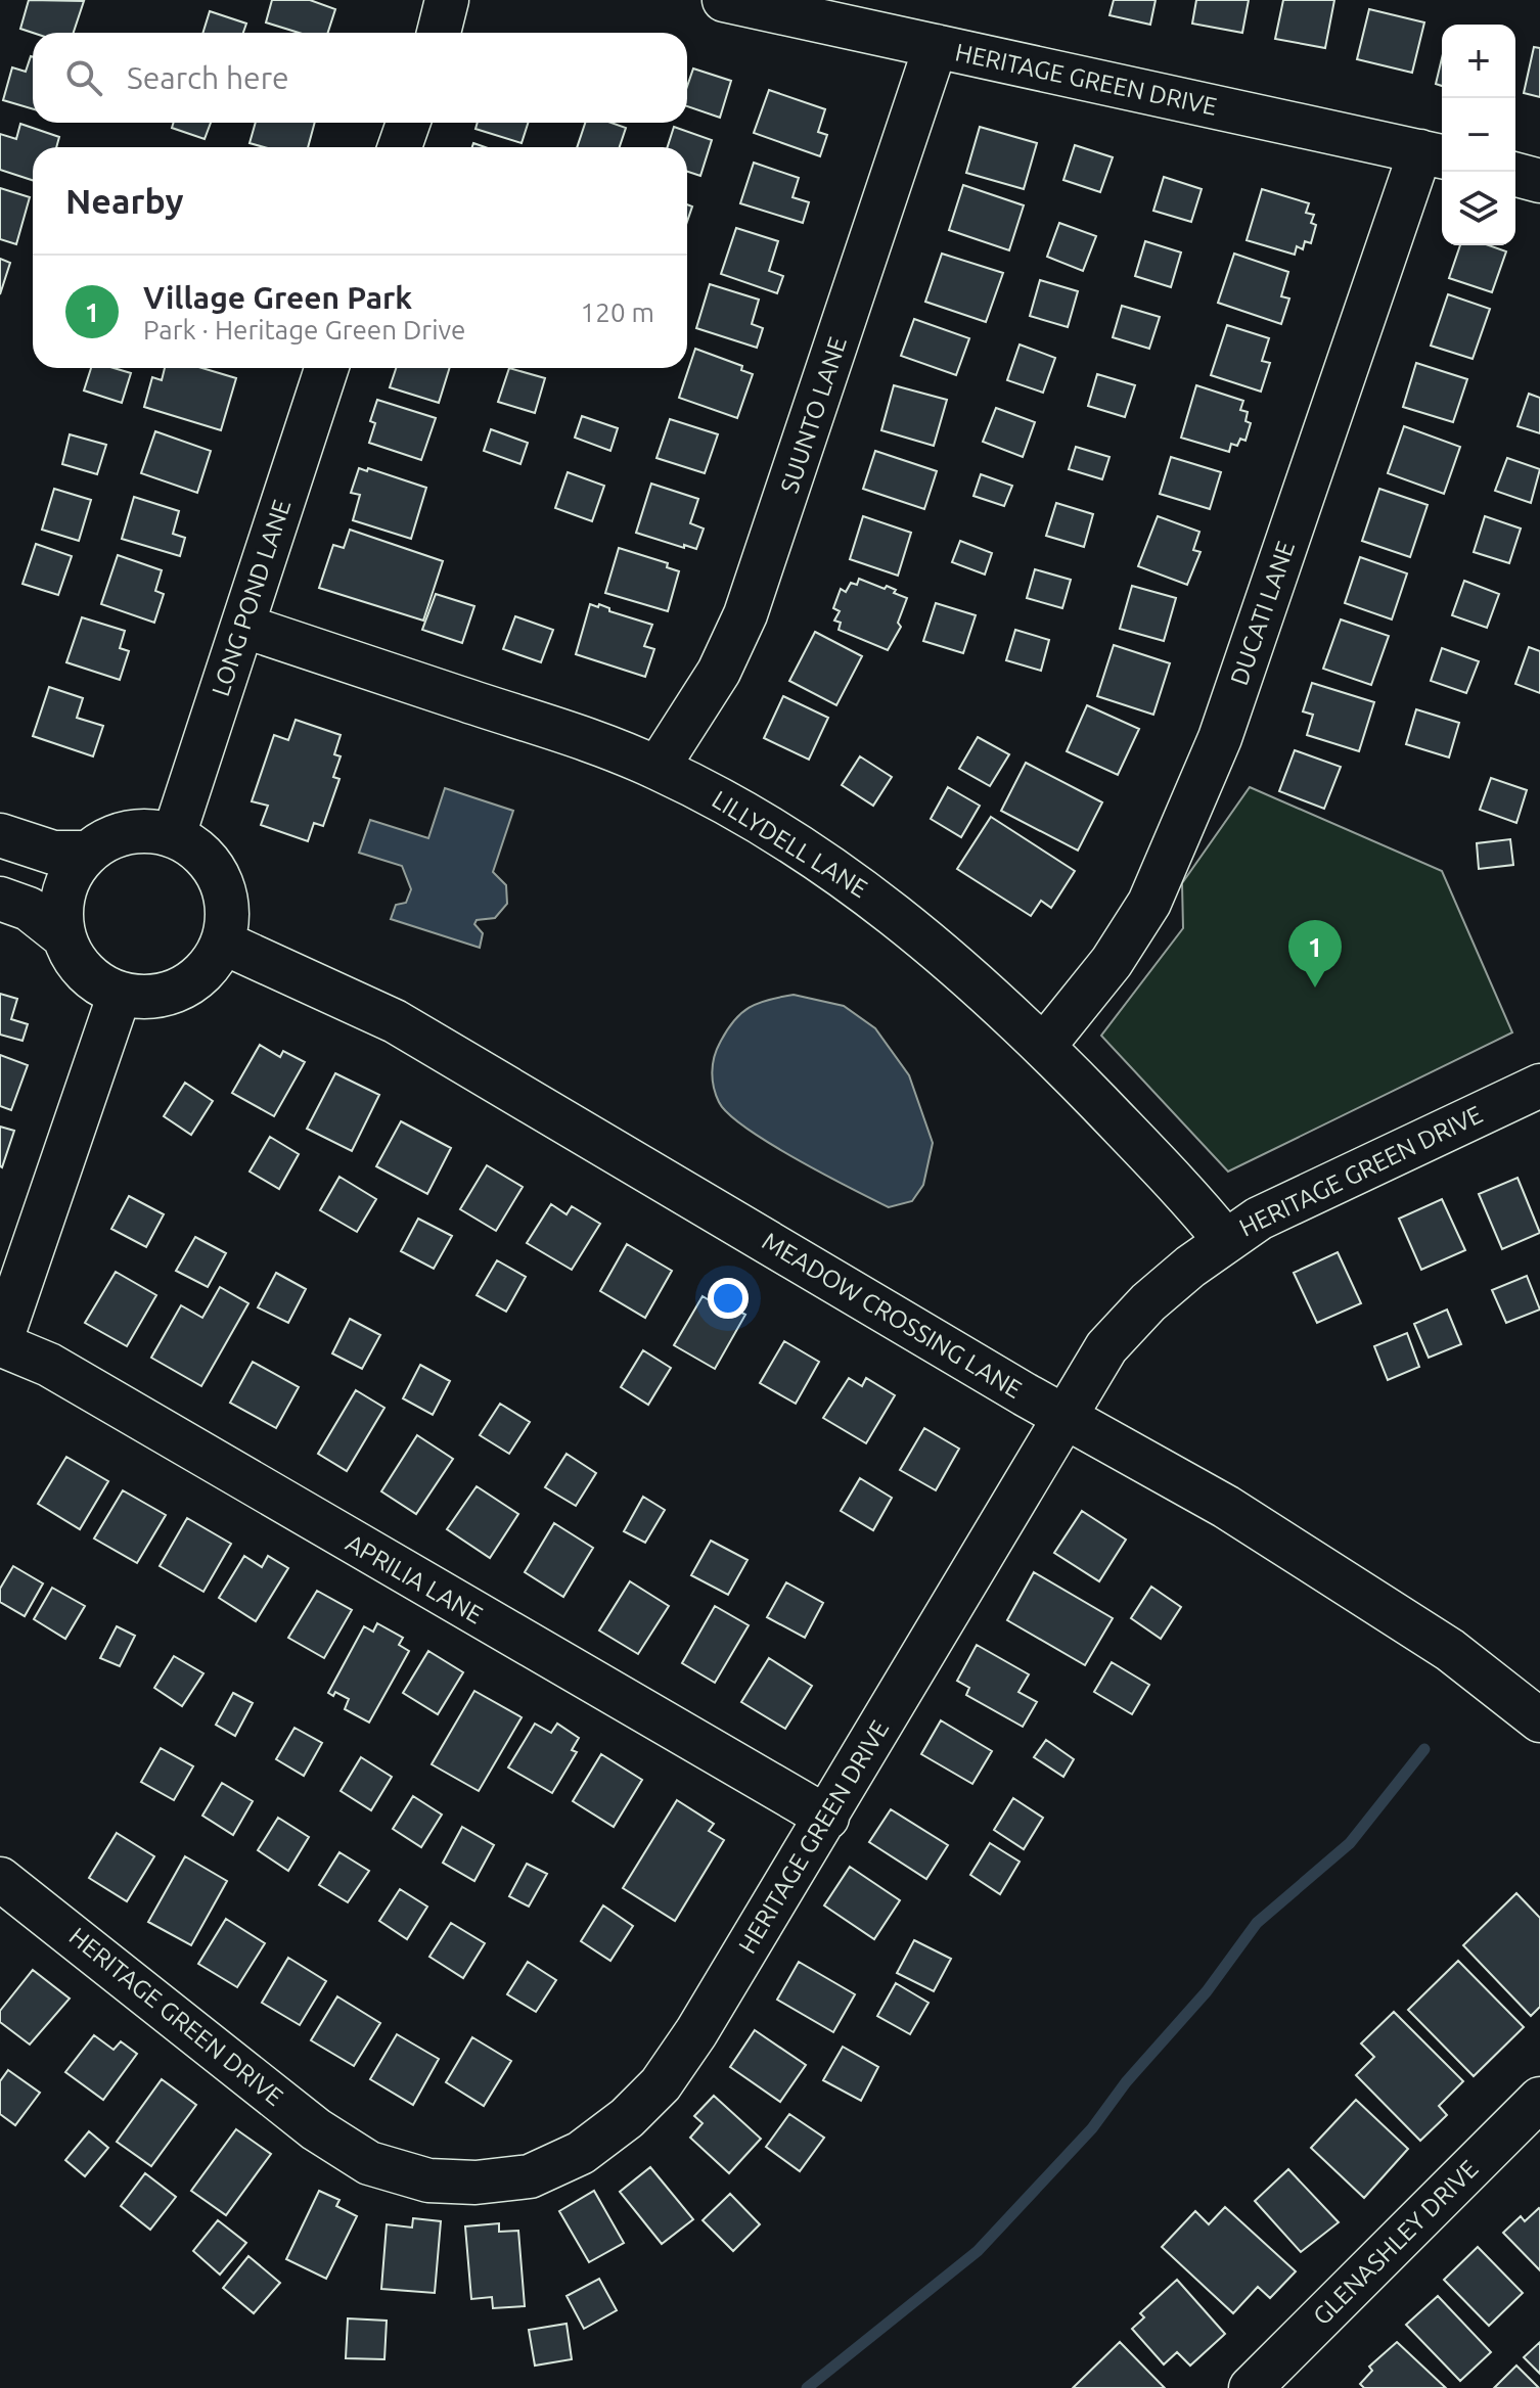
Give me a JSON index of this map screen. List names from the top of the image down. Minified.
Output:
{"streets":{"street":["HERITAGE GREEN DRIVE","SUUNTO LANE","LONG POND LANE","DUCATI LANE","LILLYDELL LANE","MEADOW CROSSING LANE","APRILIA LANE","GLENASHLEY DRIVE"]},"crossings":[["HERITAGE GREEN DRIVE","SUUNTO LANE"],["HERITAGE GREEN DRIVE","DUCATI LANE"],["HERITAGE GREEN DRIVE","LILLYDELL LANE"],["HERITAGE GREEN DRIVE","MEADOW CROSSING LANE"],["HERITAGE GREEN DRIVE","APRILIA LANE"],["SUUNTO LANE","LILLYDELL LANE"],["LONG POND LANE","LILLYDELL LANE"],["LONG POND LANE","MEADOW CROSSING LANE"],["DUCATI LANE","LILLYDELL LANE"]],"page":{"map_buttons":["+","−"],"search":"Search here","heading":"Nearby","list":[{"mark":"1","name":"Village Green Park","note":"Park · Heritage Green Drive","value":"120 m"}],"pins":"1"}}
